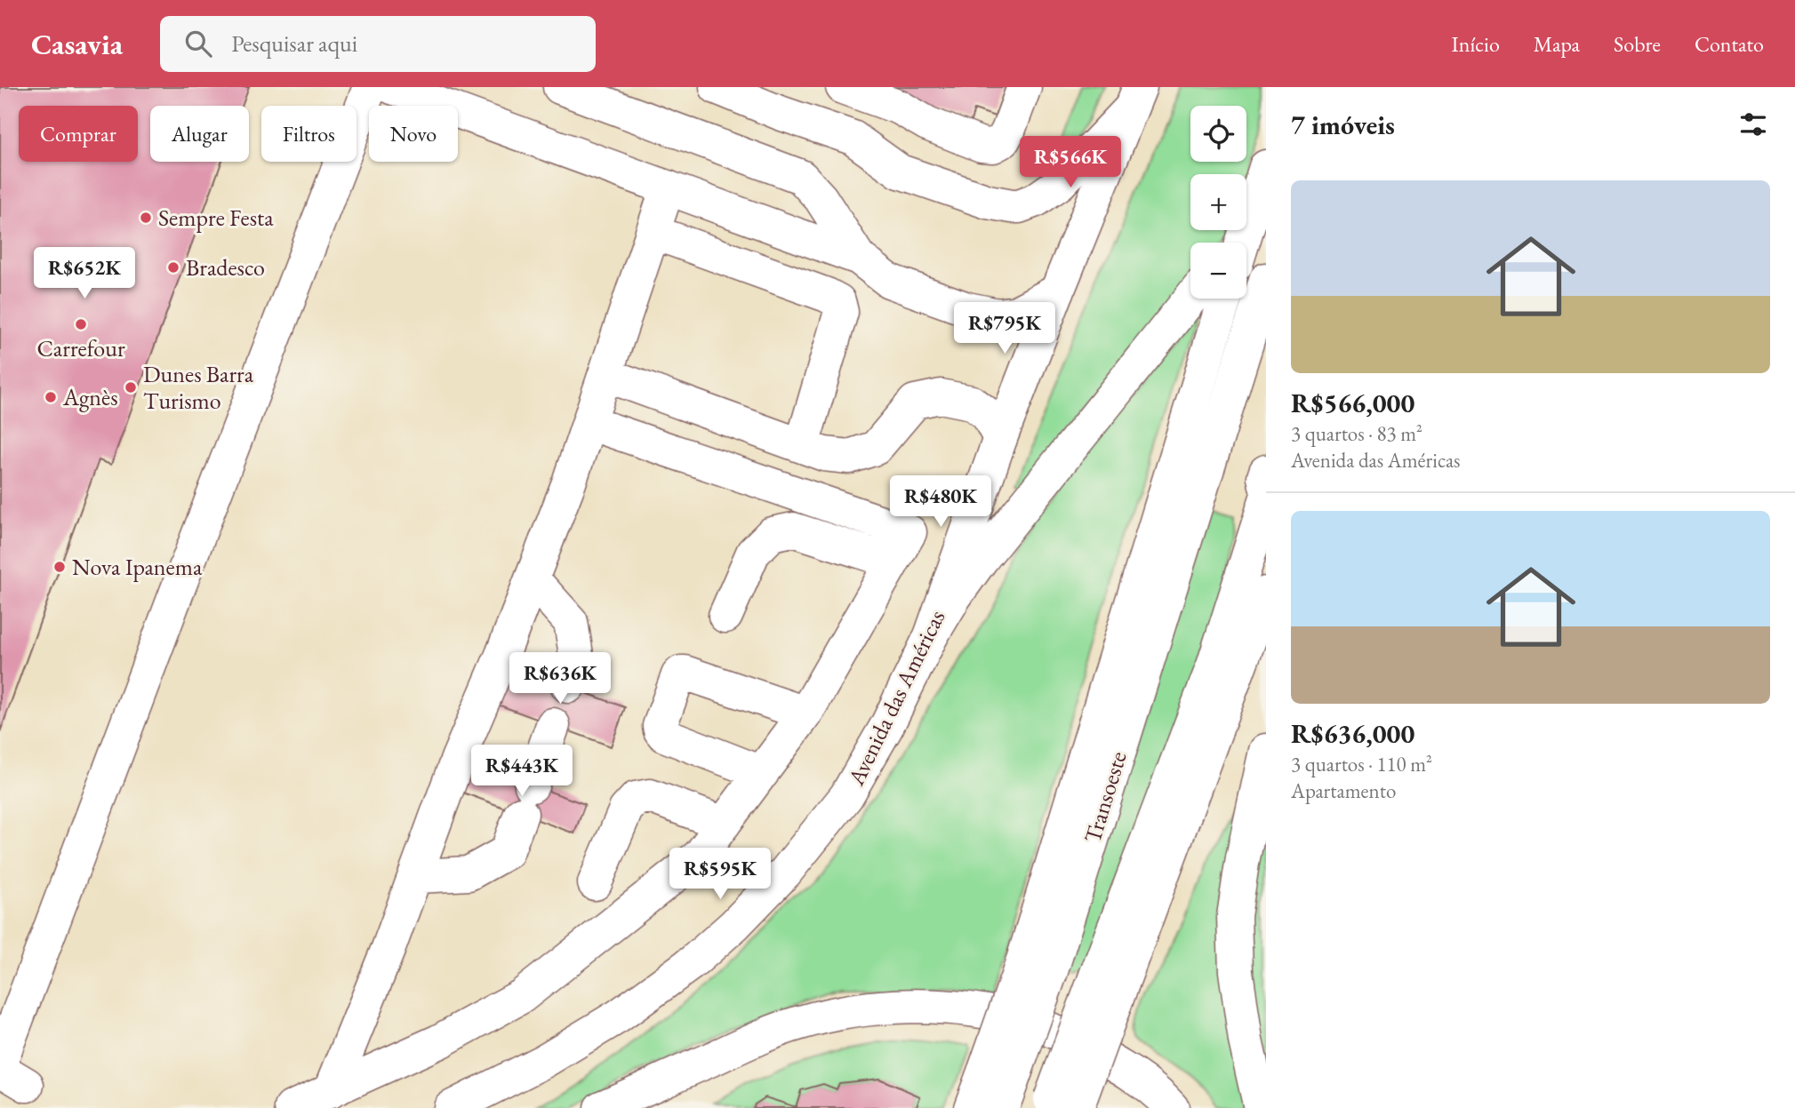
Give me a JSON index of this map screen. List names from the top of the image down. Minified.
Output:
{"streets":{"main road":["Avenida das Américas","Transoeste"]},"places":["Sempre Festa","Bradesco","Carrefour","Dunes Barra Turismo","Agnès","Nova Ipanema"],"page":{"header":"Casavia","search":"Pesquisar aqui","nav":["Início","Mapa","Sobre","Contato"],"heading":"7 imóveis","map_buttons":["+","−"],"chip":["Comprar","Alugar","Filtros","Novo"],"price":["R$566K","R$652K","R$795K","R$480K","R$636K","R$443K","R$595K"],"list":[{"name":"R$566,000","note":"3 quartos · 83 m² · Avenida das Américas"},{"name":"R$636,000","note":"3 quartos · 110 m² · Apartamento"}]}}
